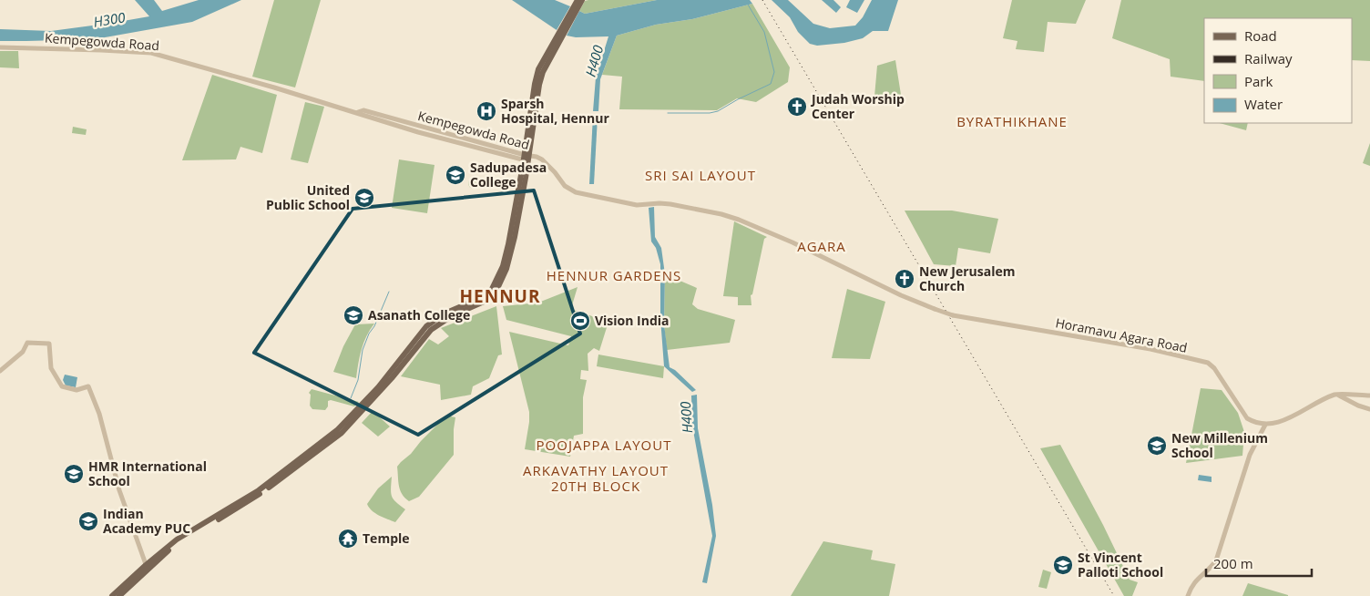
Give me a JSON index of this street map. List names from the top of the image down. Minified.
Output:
{"streets":{"street":["Kempegowda Road","Horamavu Agara Road"]},"crossings":[["Kempegowda Road","Horamavu Agara Road"]],"districts":["BYRATHIKHANE","SRI SAI LAYOUT","AGARA","HENNUR GARDENS","HENNUR","POOJAPPA LAYOUT","ARKAVATHY LAYOUT 20TH BLOCK"],"water":["H300","H400"],"places":{"church":["Judah Worship Center","New Jerusalem Church"],"hospital":["Sparsh Hospital, Hennur"],"school or university":["Sadupadesa College","United Public School","Asanath College","New Millenium School","HMR International School","Indian Academy PUC","St Vincent Palloti School"],"sports":["Vision India"],"temple":["Temple"]},"legend":["Road","Railway","Park","Water"],"scale_bar":"200 m"}
